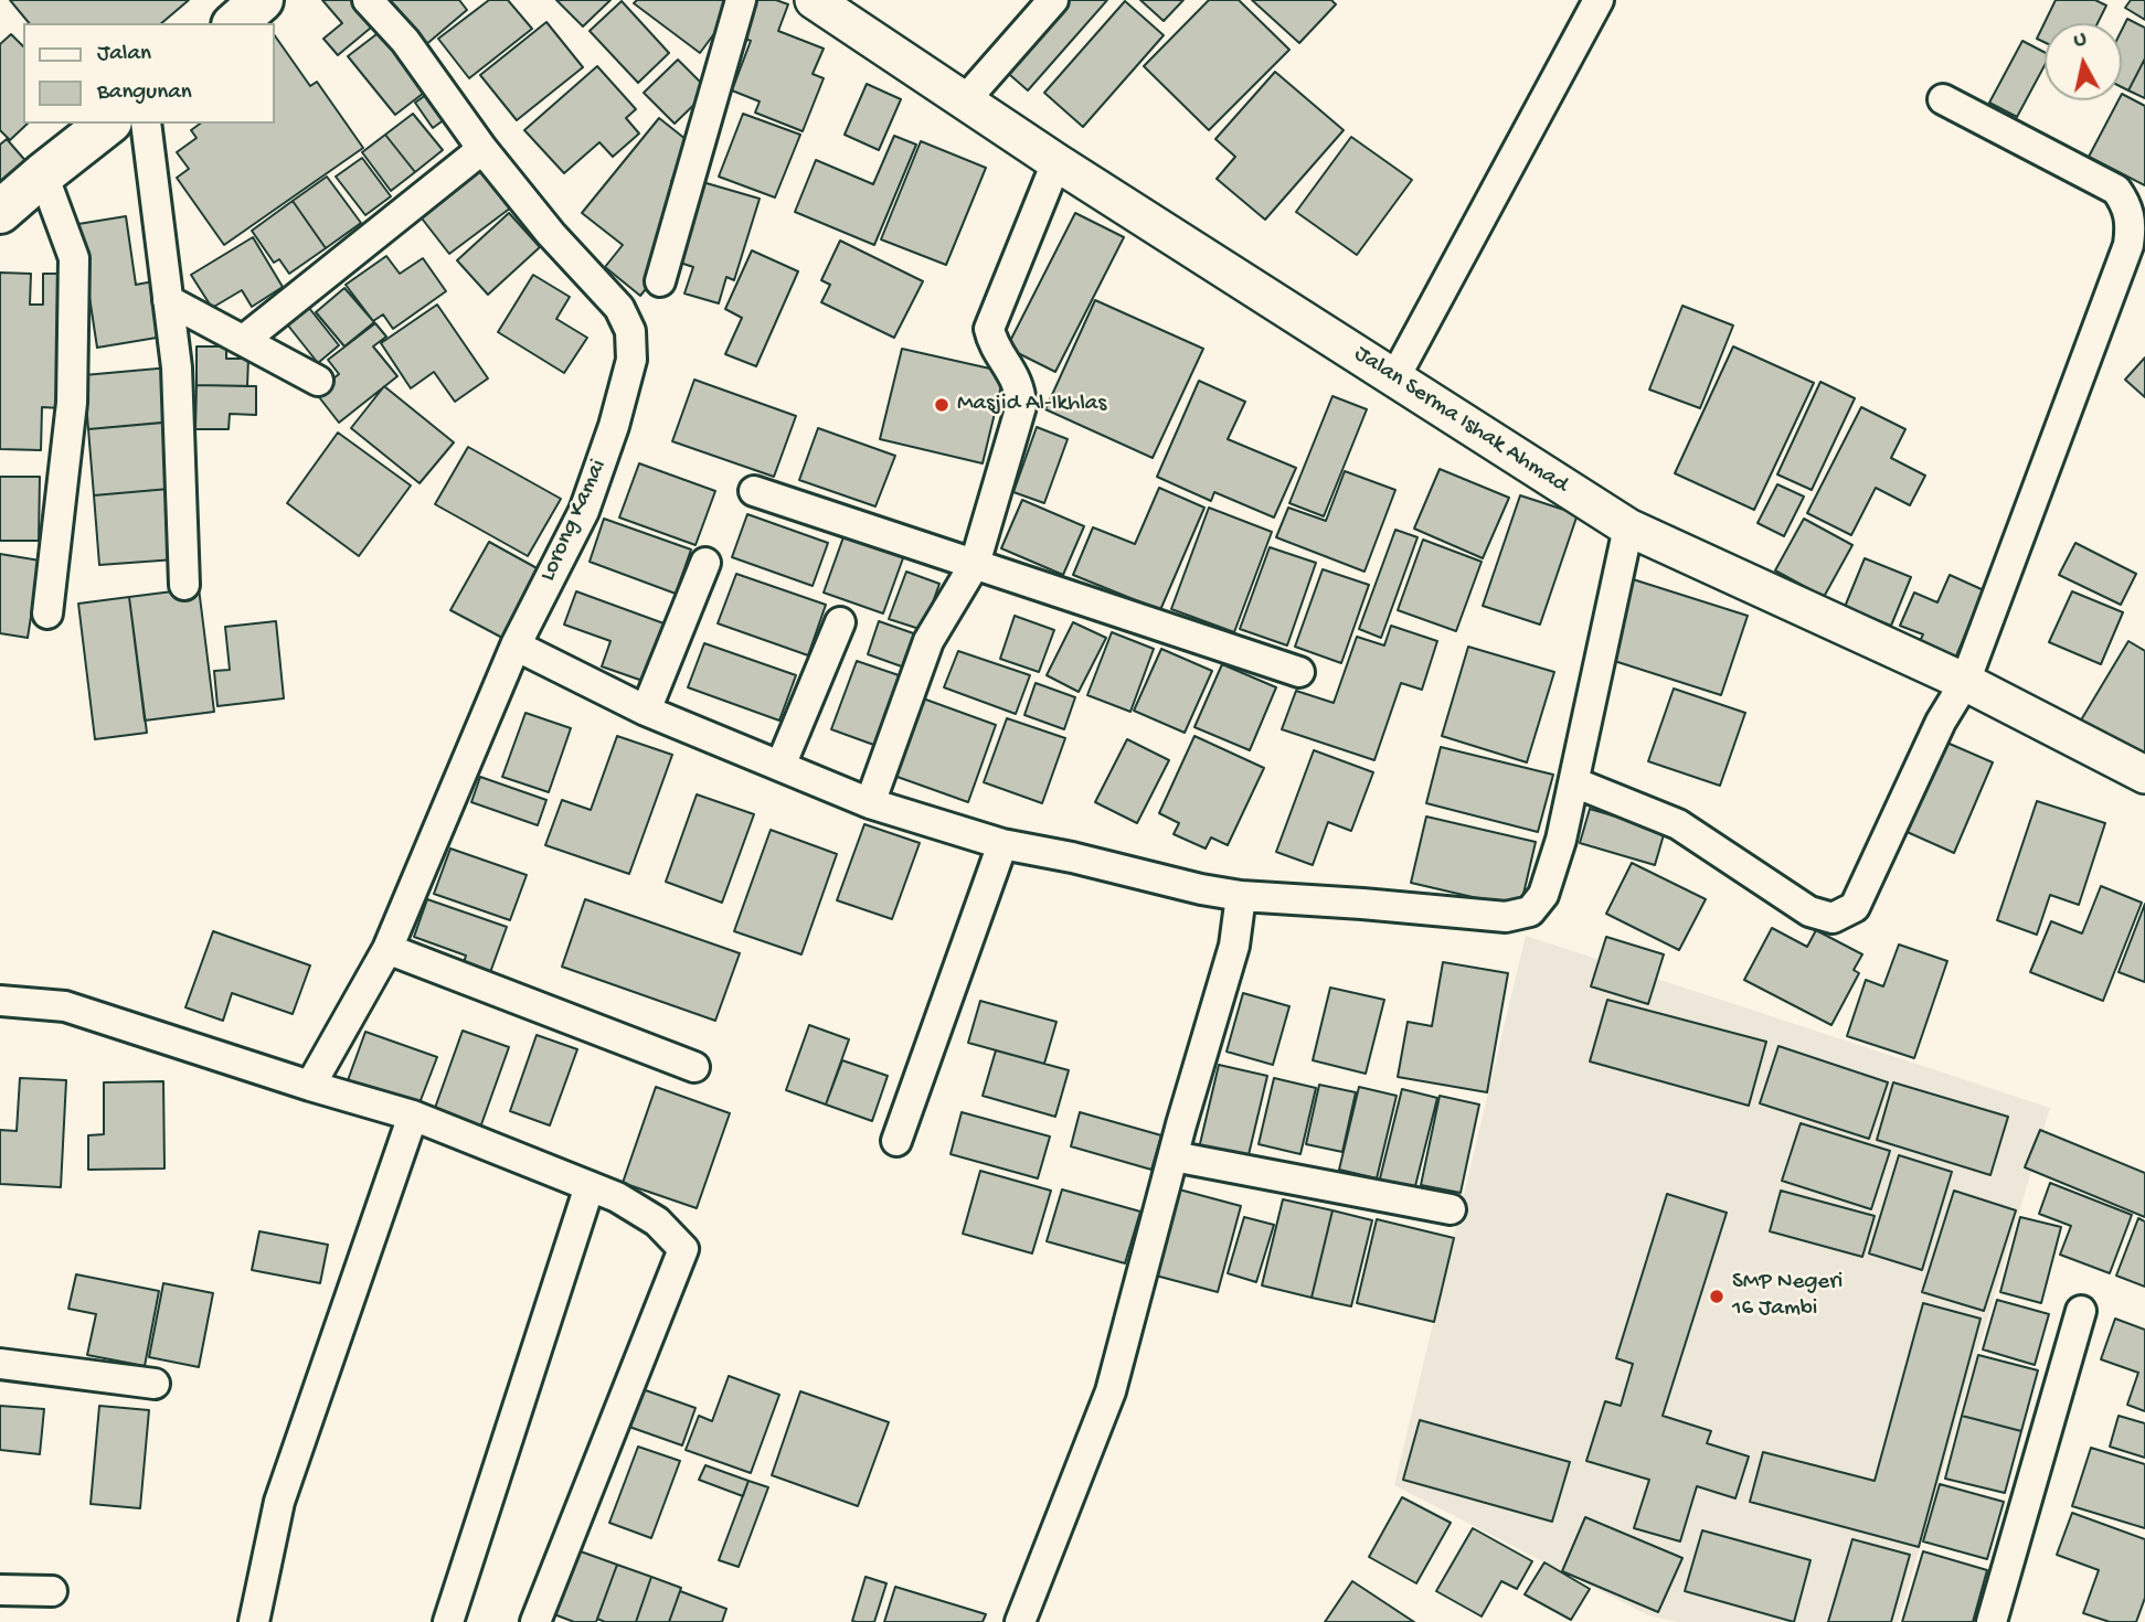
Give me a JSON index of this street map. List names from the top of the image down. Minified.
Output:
{"streets":{"street":["Jalan Serma Ishak Ahmad","Lorong Kamai"]},"places":["Masjid Al-Ikhlas","SMP Negeri 16 Jambi"],"legend":["Jalan","Bangunan"],"north":"top"}
